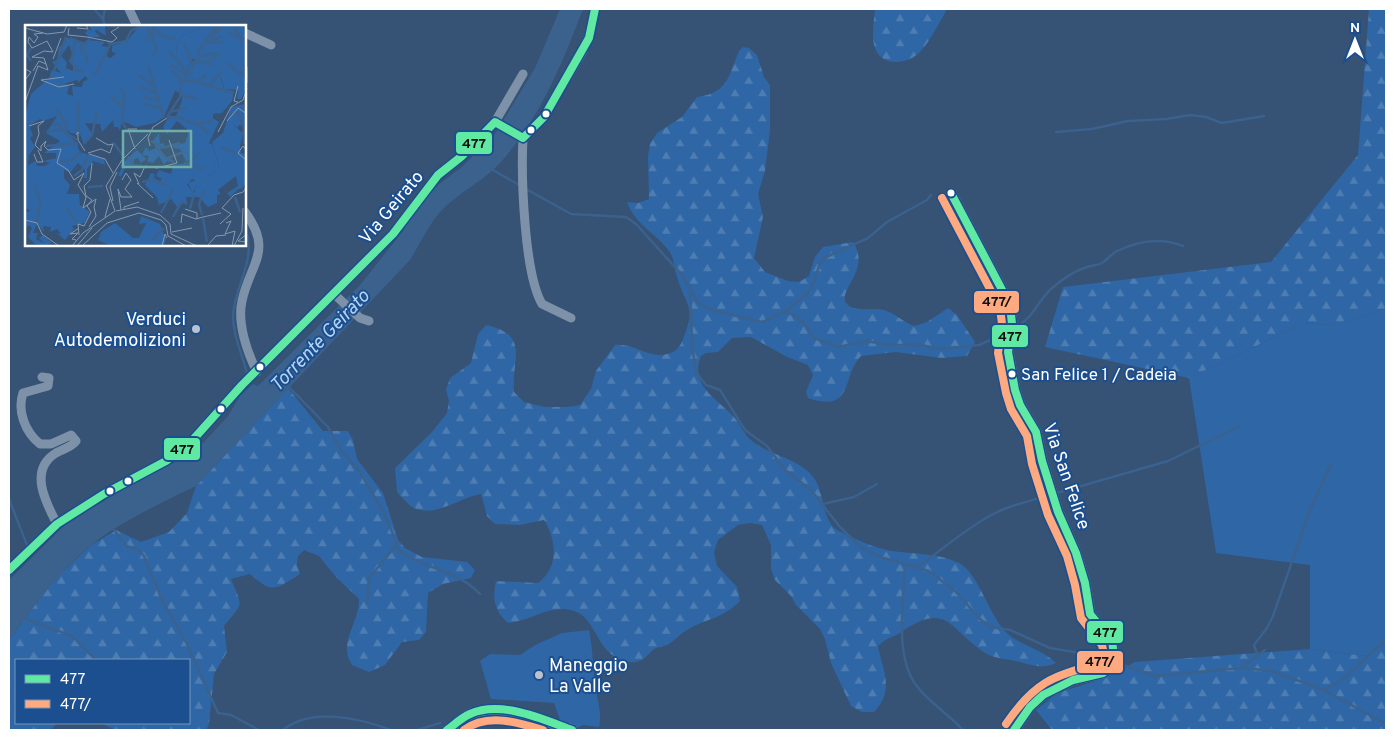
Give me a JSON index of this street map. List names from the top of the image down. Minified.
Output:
{"streets":{"street":["Via Geirato","Via San Felice"]},"water":["Torrente Geirato"],"places":["Verduci Autodemolizioni","San Felice 1 / Cadeia","Maneggio La Valle"],"lines":["transit line 477","transit line 477/"],"legend":["477","477/"],"north":"top"}
